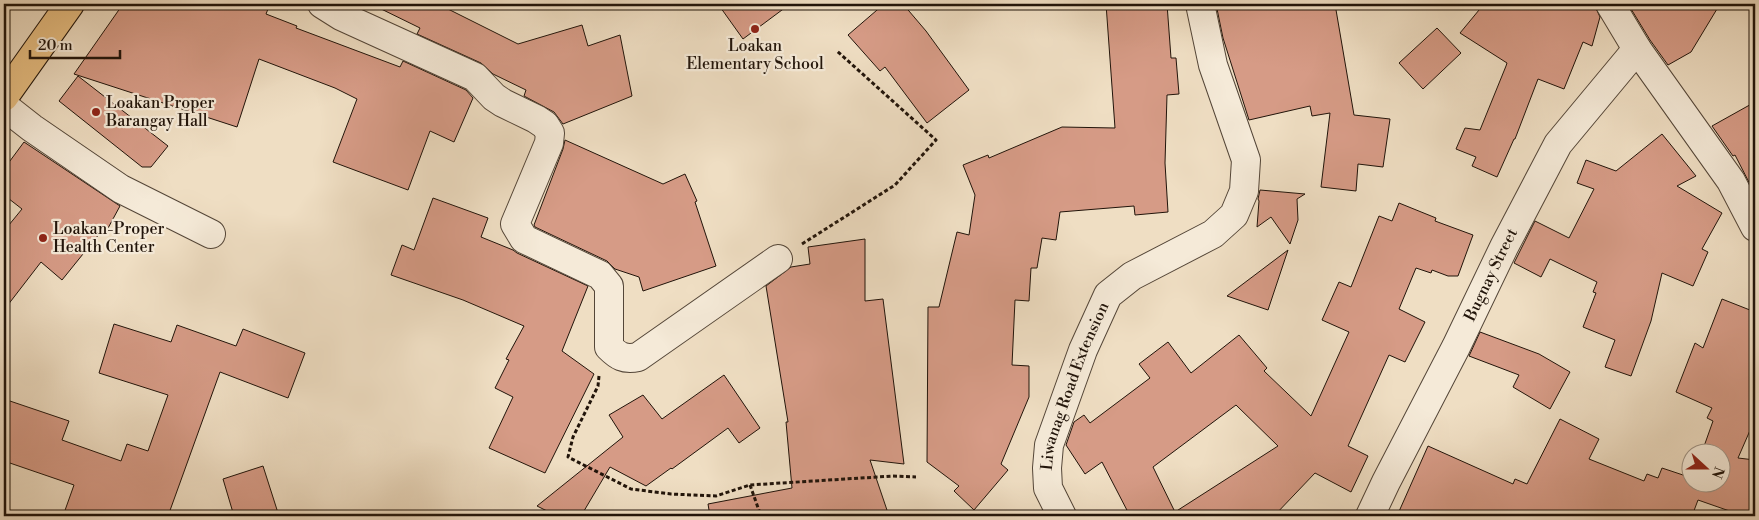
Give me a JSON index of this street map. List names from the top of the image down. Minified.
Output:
{"streets":{"street":["Bugnay Street","Liwanag Road Extension"]},"places":["Loakan Elementary School","Loakan Proper Barangay Hall","Loakan-Proper Health Center"],"scale_bar":"20 m","north":"right"}
